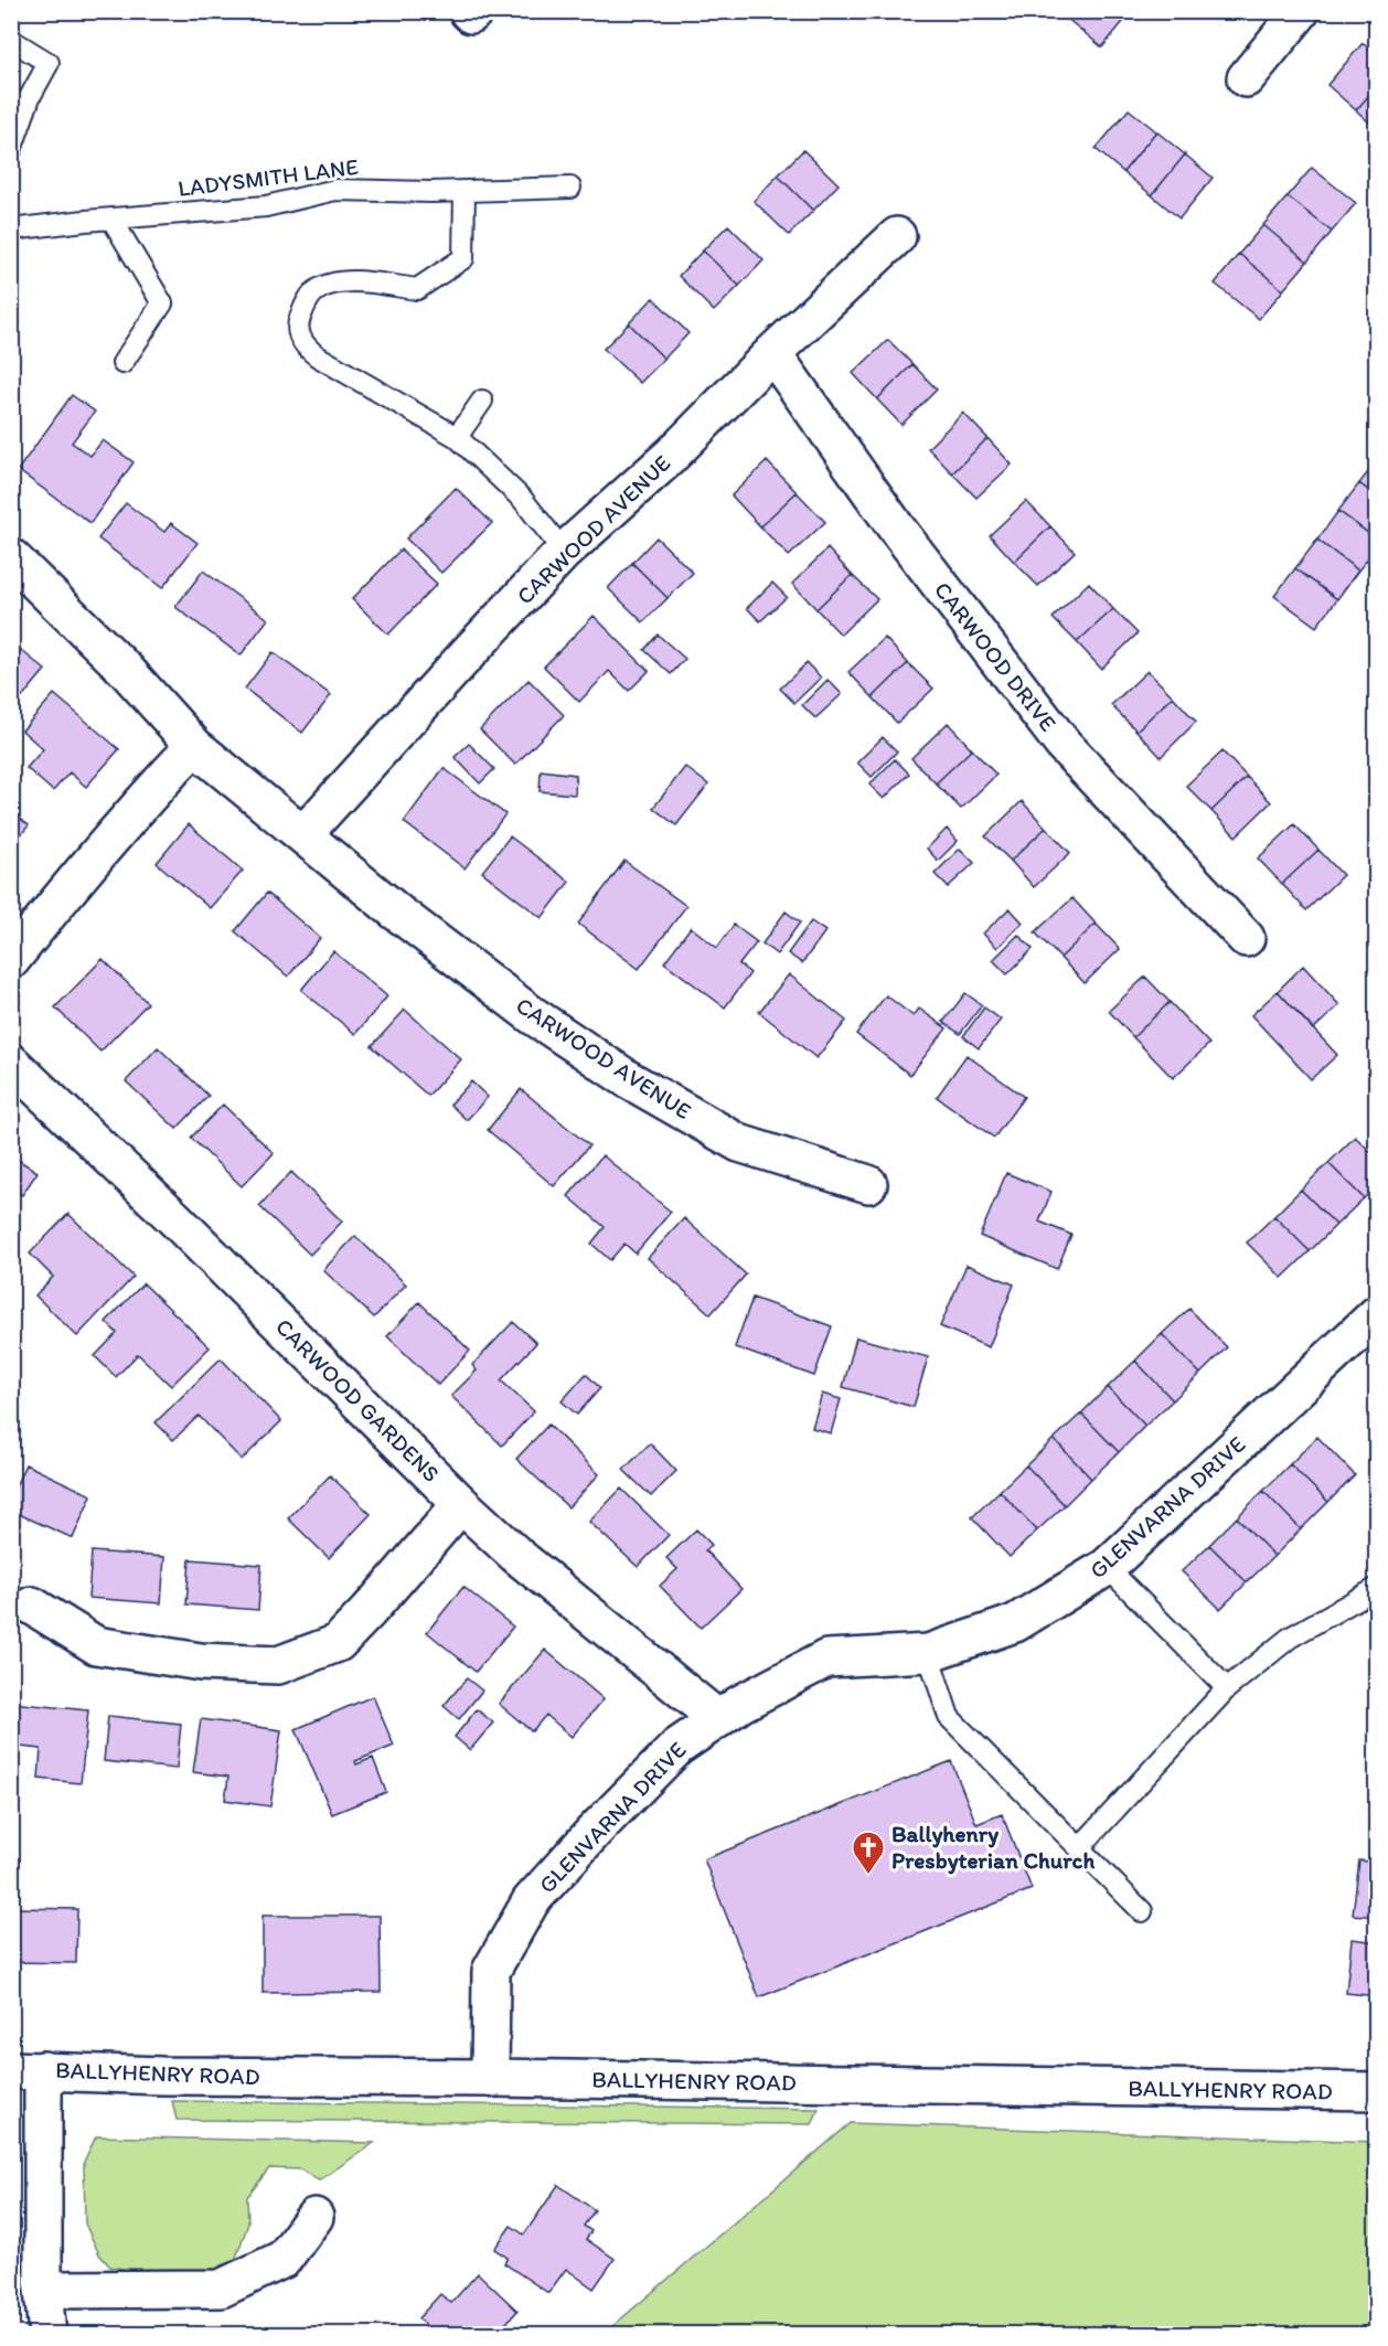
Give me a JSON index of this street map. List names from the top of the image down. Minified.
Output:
{"streets":{"street":["CARWOOD AVENUE","CARWOOD DRIVE","CARWOOD GARDENS","GLENVARNA DRIVE","BALLYHENRY ROAD"],"lane":["LADYSMITH LANE"]},"crossings":[["CARWOOD AVENUE","CARWOOD DRIVE"],["CARWOOD GARDENS","GLENVARNA DRIVE"],["GLENVARNA DRIVE","BALLYHENRY ROAD"]],"places":{"church":["Ballyhenry Presbyterian Church"]}}
